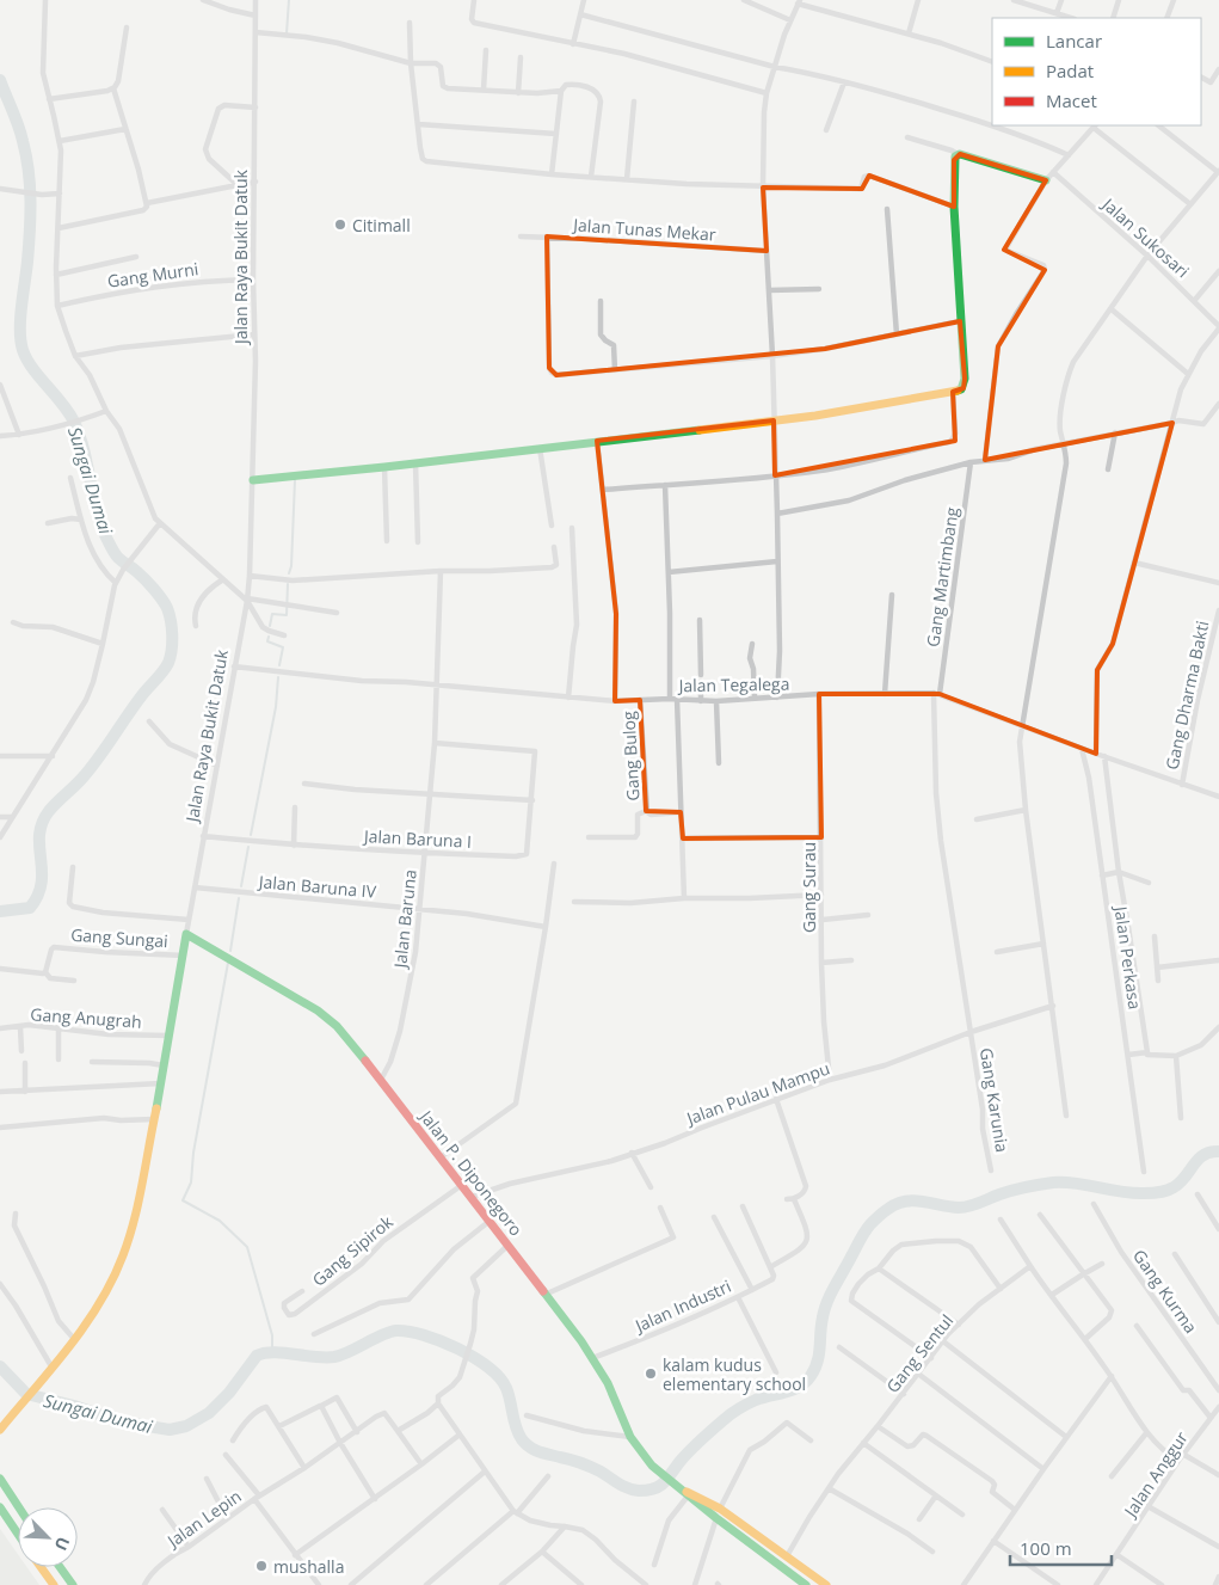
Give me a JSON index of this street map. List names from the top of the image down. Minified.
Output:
{"streets":{"main road":["Jalan Raya Bukit Datuk","Jalan P. Diponegoro"],"street":["Jalan Tunas Mekar","Jalan Sukosari","Gang Murni","Gang Martimbang","Jalan Tegalega","Gang Dharma Bakti","Gang Bulog","Jalan Baruna I","Jalan Baruna IV","Gang Surau","Jalan Baruna","Gang Sungai","Jalan Perkasa","Gang Anugrah","Jalan Pulau Mampu","Gang Karunia","Gang Sipirok","Gang Kurma","Jalan Industri","Gang Sentul","Jalan Anggur","Jalan Lepin"]},"crossings":[["Jalan Raya Bukit Datuk","Gang Murni"],["Jalan Raya Bukit Datuk","Jalan Tegalega"],["Jalan Raya Bukit Datuk","Jalan Baruna I"],["Jalan Raya Bukit Datuk","Jalan Baruna IV"],["Jalan Raya Bukit Datuk","Gang Sungai"],["Jalan Raya Bukit Datuk","Gang Anugrah"],["Jalan Raya Bukit Datuk","Jalan P. Diponegoro"],["Gang Martimbang","Jalan Tegalega"],["Gang Martimbang","Jalan Pulau Mampu"],["Gang Martimbang","Gang Karunia"],["Jalan Tegalega","Gang Dharma Bakti"],["Jalan Tegalega","Gang Bulog"],["Jalan Tegalega","Gang Surau"],["Jalan Tegalega","Jalan Baruna"],["Jalan Tegalega","Jalan Perkasa"],["Jalan Baruna I","Jalan Baruna"],["Jalan Baruna IV","Jalan Baruna"],["Gang Surau","Jalan Pulau Mampu"],["Jalan Baruna","Jalan P. Diponegoro"],["Jalan Pulau Mampu","Gang Karunia"],["Jalan Pulau Mampu","Jalan P. Diponegoro"],["Jalan P. Diponegoro","Gang Sipirok"],["Jalan P. Diponegoro","Jalan Industri"],["Jalan P. Diponegoro","Gang Sentul"]],"water":["Sungai Dumai"],"places":["Citimall","kalam kudus elementary school","mushalla"],"legend":["Lancar","Padat","Macet"],"scale_bar":"100 m","north":"bottom right"}
